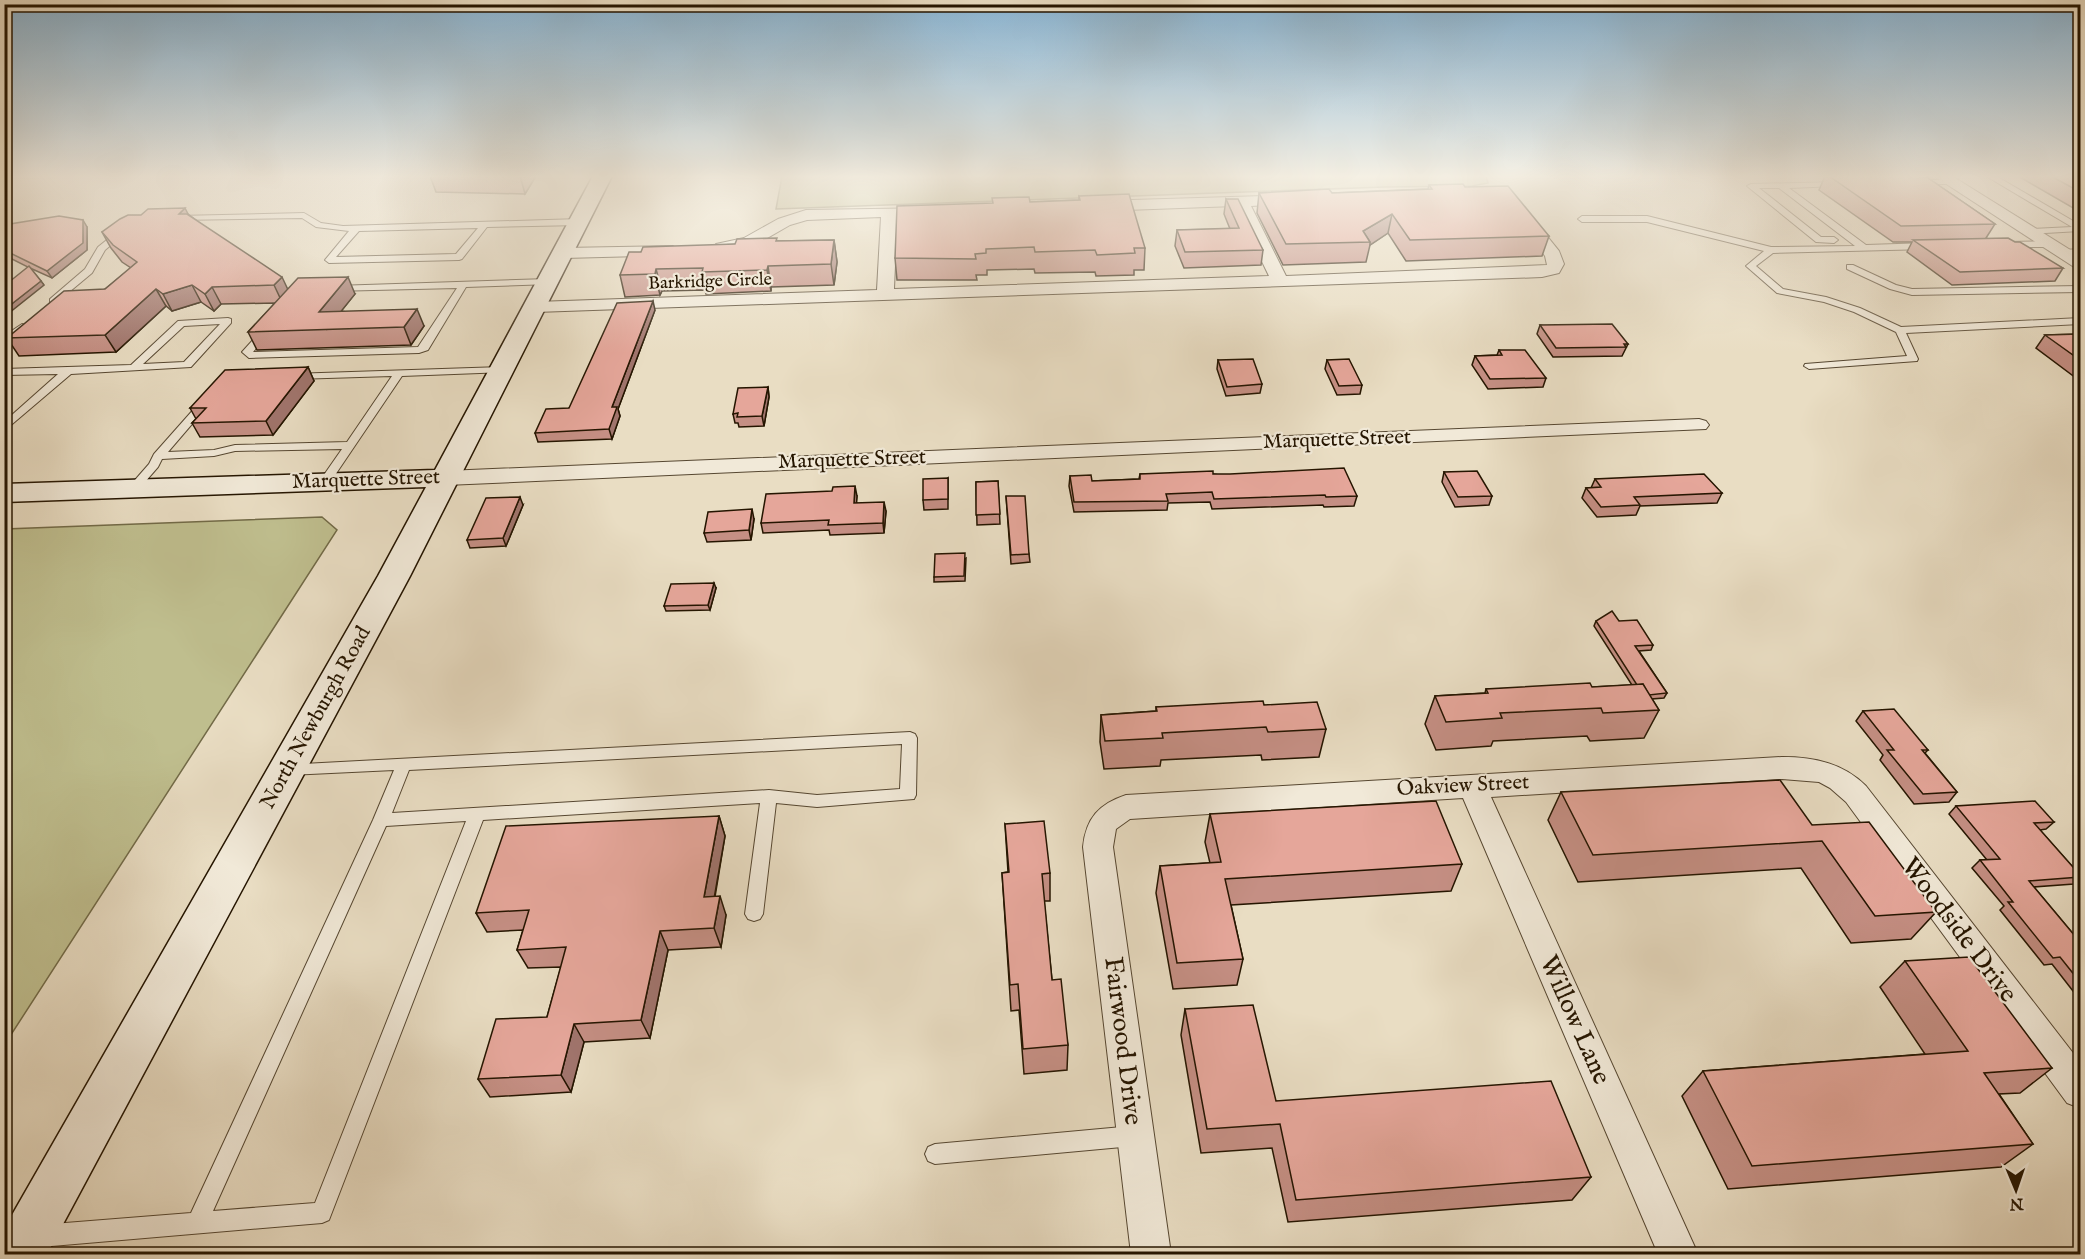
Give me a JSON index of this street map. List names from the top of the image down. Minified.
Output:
{"streets":{"main road":["Marquette Street","North Newburgh Road"],"street":["Barkridge Circle","Oakview Street","Woodside Drive","Willow Lane","Fairwood Drive"]},"crossings":[["Barkridge Circle","North Newburgh Road"],["Marquette Street","North Newburgh Road"],["Oakview Street","Woodside Drive"],["Oakview Street","Willow Lane"],["Oakview Street","Fairwood Drive"]],"north":"bottom"}
